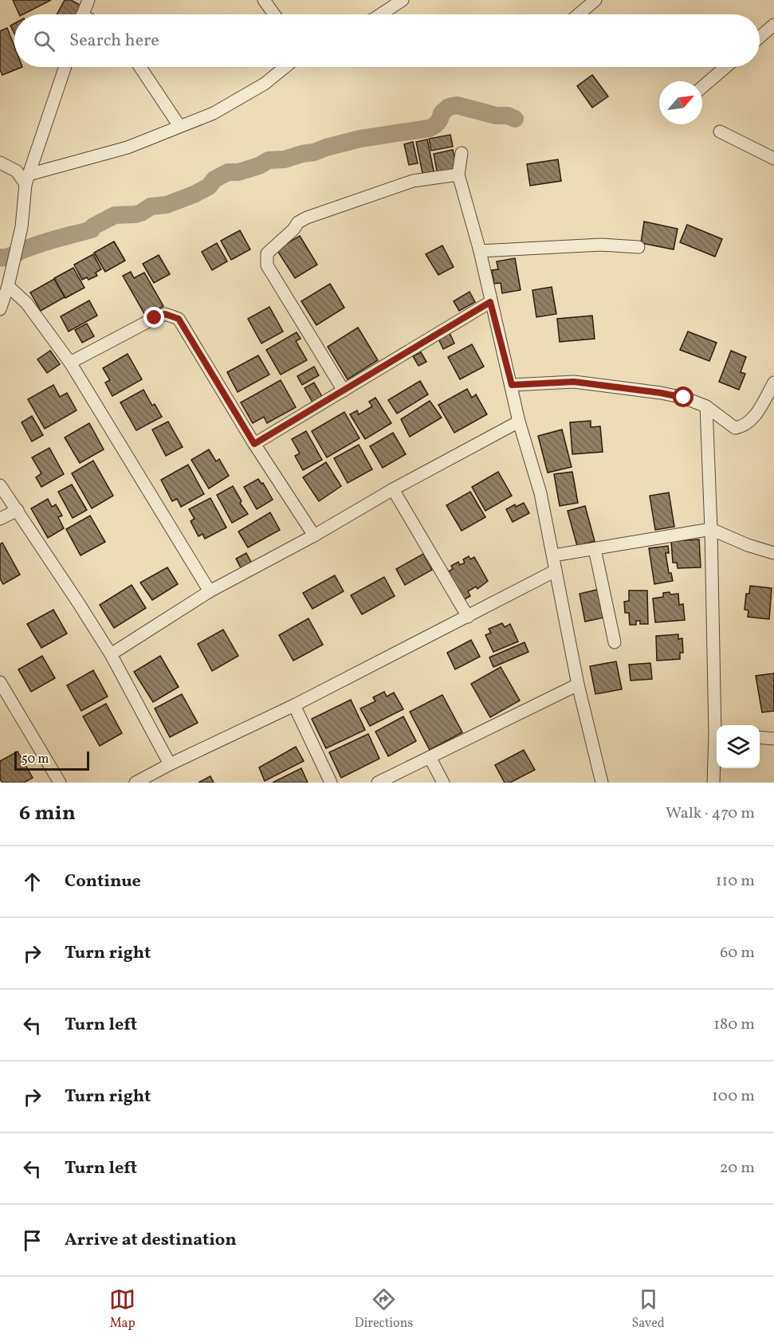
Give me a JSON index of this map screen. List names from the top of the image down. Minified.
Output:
{"scale_bar":"50 m","north":"top right","page":{"search":"Search here","scale":"50 m","heading":["6 min","Walk · 470 m"],"list":[["Continue","110 m"],["Turn right","60 m"],["Turn left","180 m"],["Turn right","100 m"],["Turn left","20 m"],"Arrive at destination"],"nav":["Map","Directions","Saved"]}}
